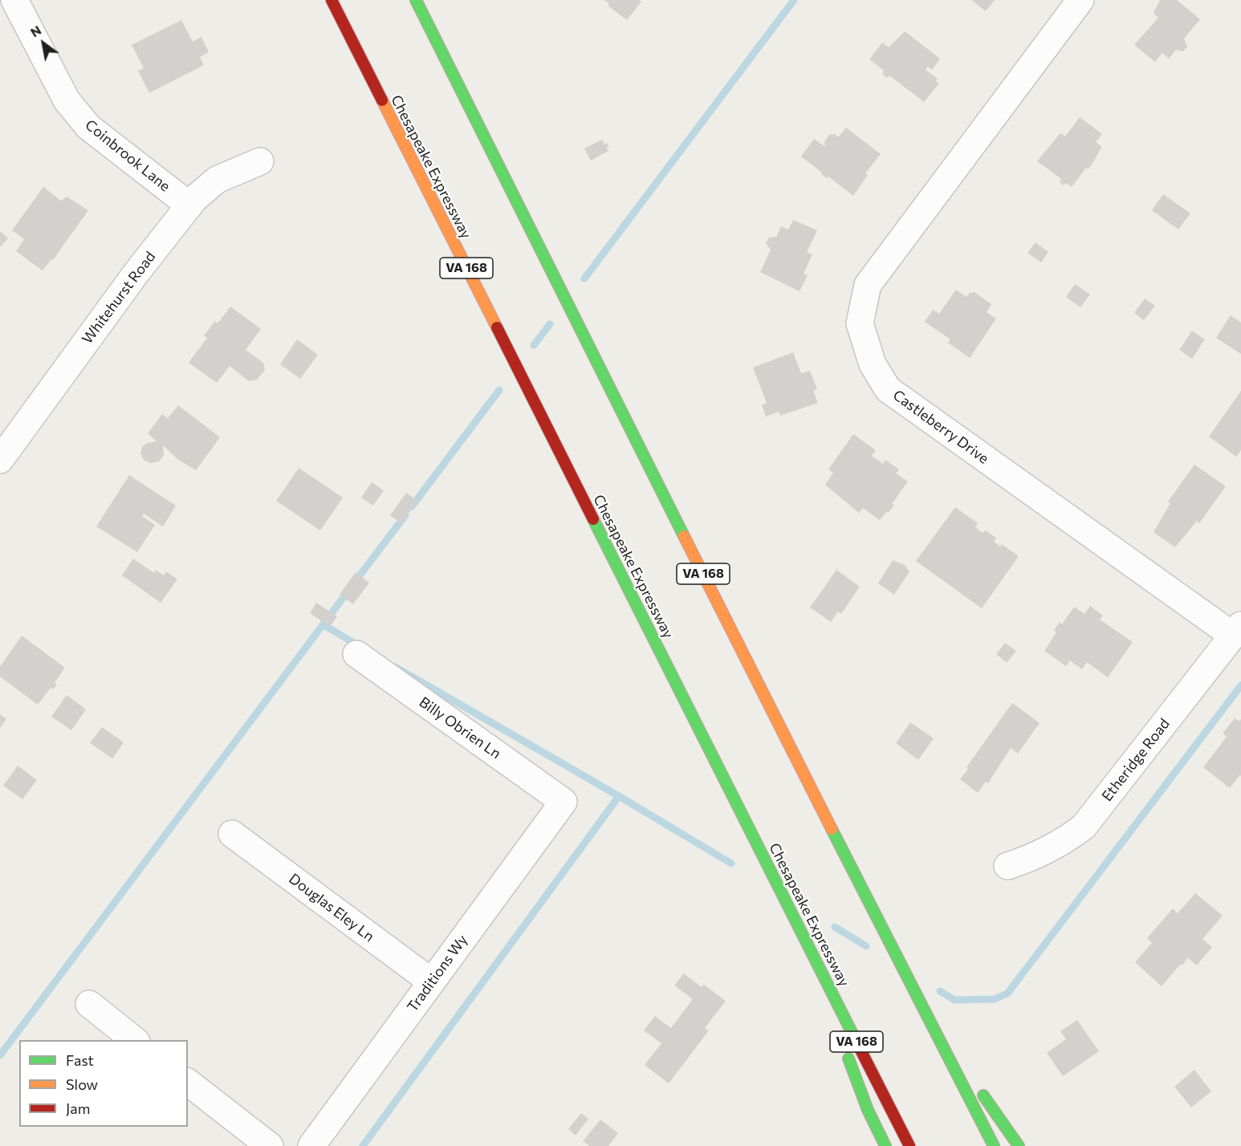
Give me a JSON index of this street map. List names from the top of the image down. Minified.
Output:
{"streets":{"highway":["Chesapeake Expressway","VA 168"],"street":["Coinbrook Lane","Whitehurst Road","Castleberry Drive","Billy Obrien Ln","Etheridge Road","Douglas Eley Ln","Traditions Wy"]},"crossings":[["Coinbrook Lane","Whitehurst Road"],["Castleberry Drive","Etheridge Road"],["Billy Obrien Ln","Traditions Wy"],["Douglas Eley Ln","Traditions Wy"]],"legend":["Fast","Slow","Jam"],"north":"top left"}
